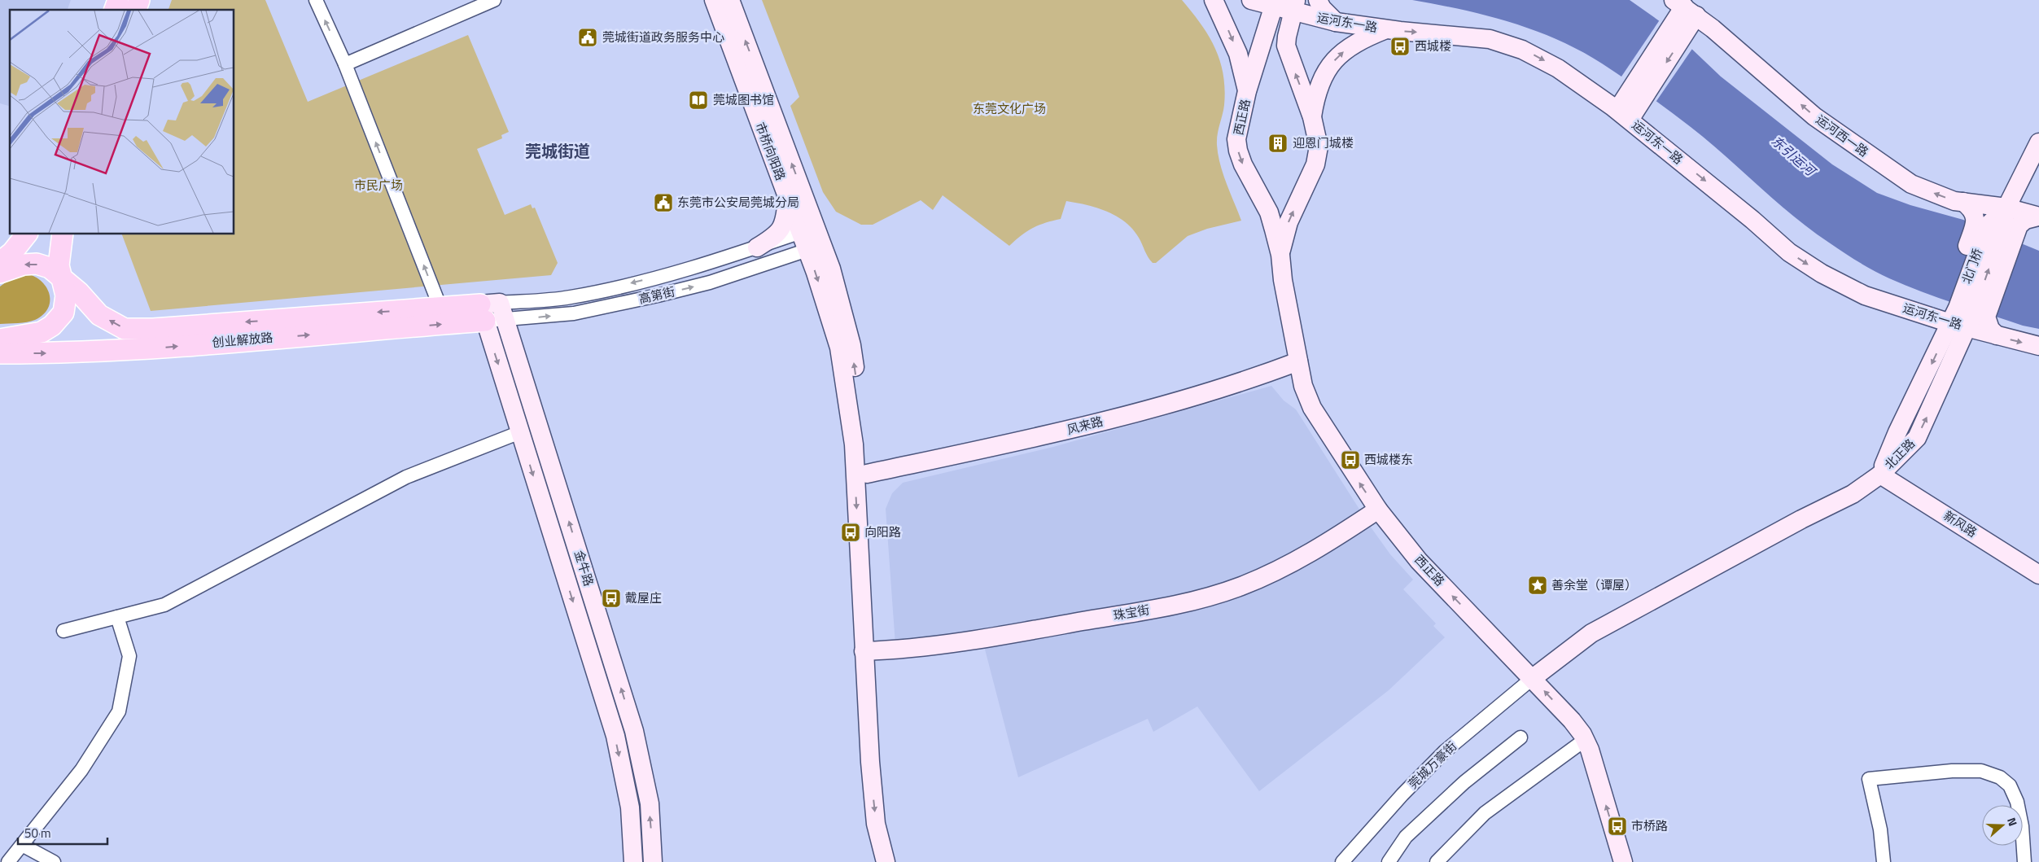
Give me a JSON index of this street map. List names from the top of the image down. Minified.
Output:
{"streets":{"main road":["运河东一路","西正路","运河西一路","市桥向阳路","北门桥","创业解放路","风来路","北正路","新风路","金牛路","珠宝街"],"street":["高第街","莞城万豪街"]},"crossings":[["运河东一路","西正路"],["运河东一路","北门桥"],["运河东一路","北正路"],["西正路","风来路"],["西正路","北正路"],["西正路","珠宝街"],["西正路","莞城万豪街"],["北门桥","北正路"],["高第街","创业解放路"],["高第街","金牛路"],["创业解放路","金牛路"],["北正路","新风路"],["北正路","莞城万豪街"]],"one_way":["运河东一路","运河西一路"],"districts":["莞城街道"],"water":["东引运河"],"parks":["东莞文化广场","市民广场"],"places":{"public building":["莞城街道政务服务中心","东莞市公安局莞城分局"],"bus stop":["西城楼","西城楼东","向阳路","戴屋庄","市桥路"],"library":["莞城图书馆"],"building":["迎恩门城楼"],"place":["善余堂（谭屋）"]},"scale_bar":"50 m","north":"right"}
